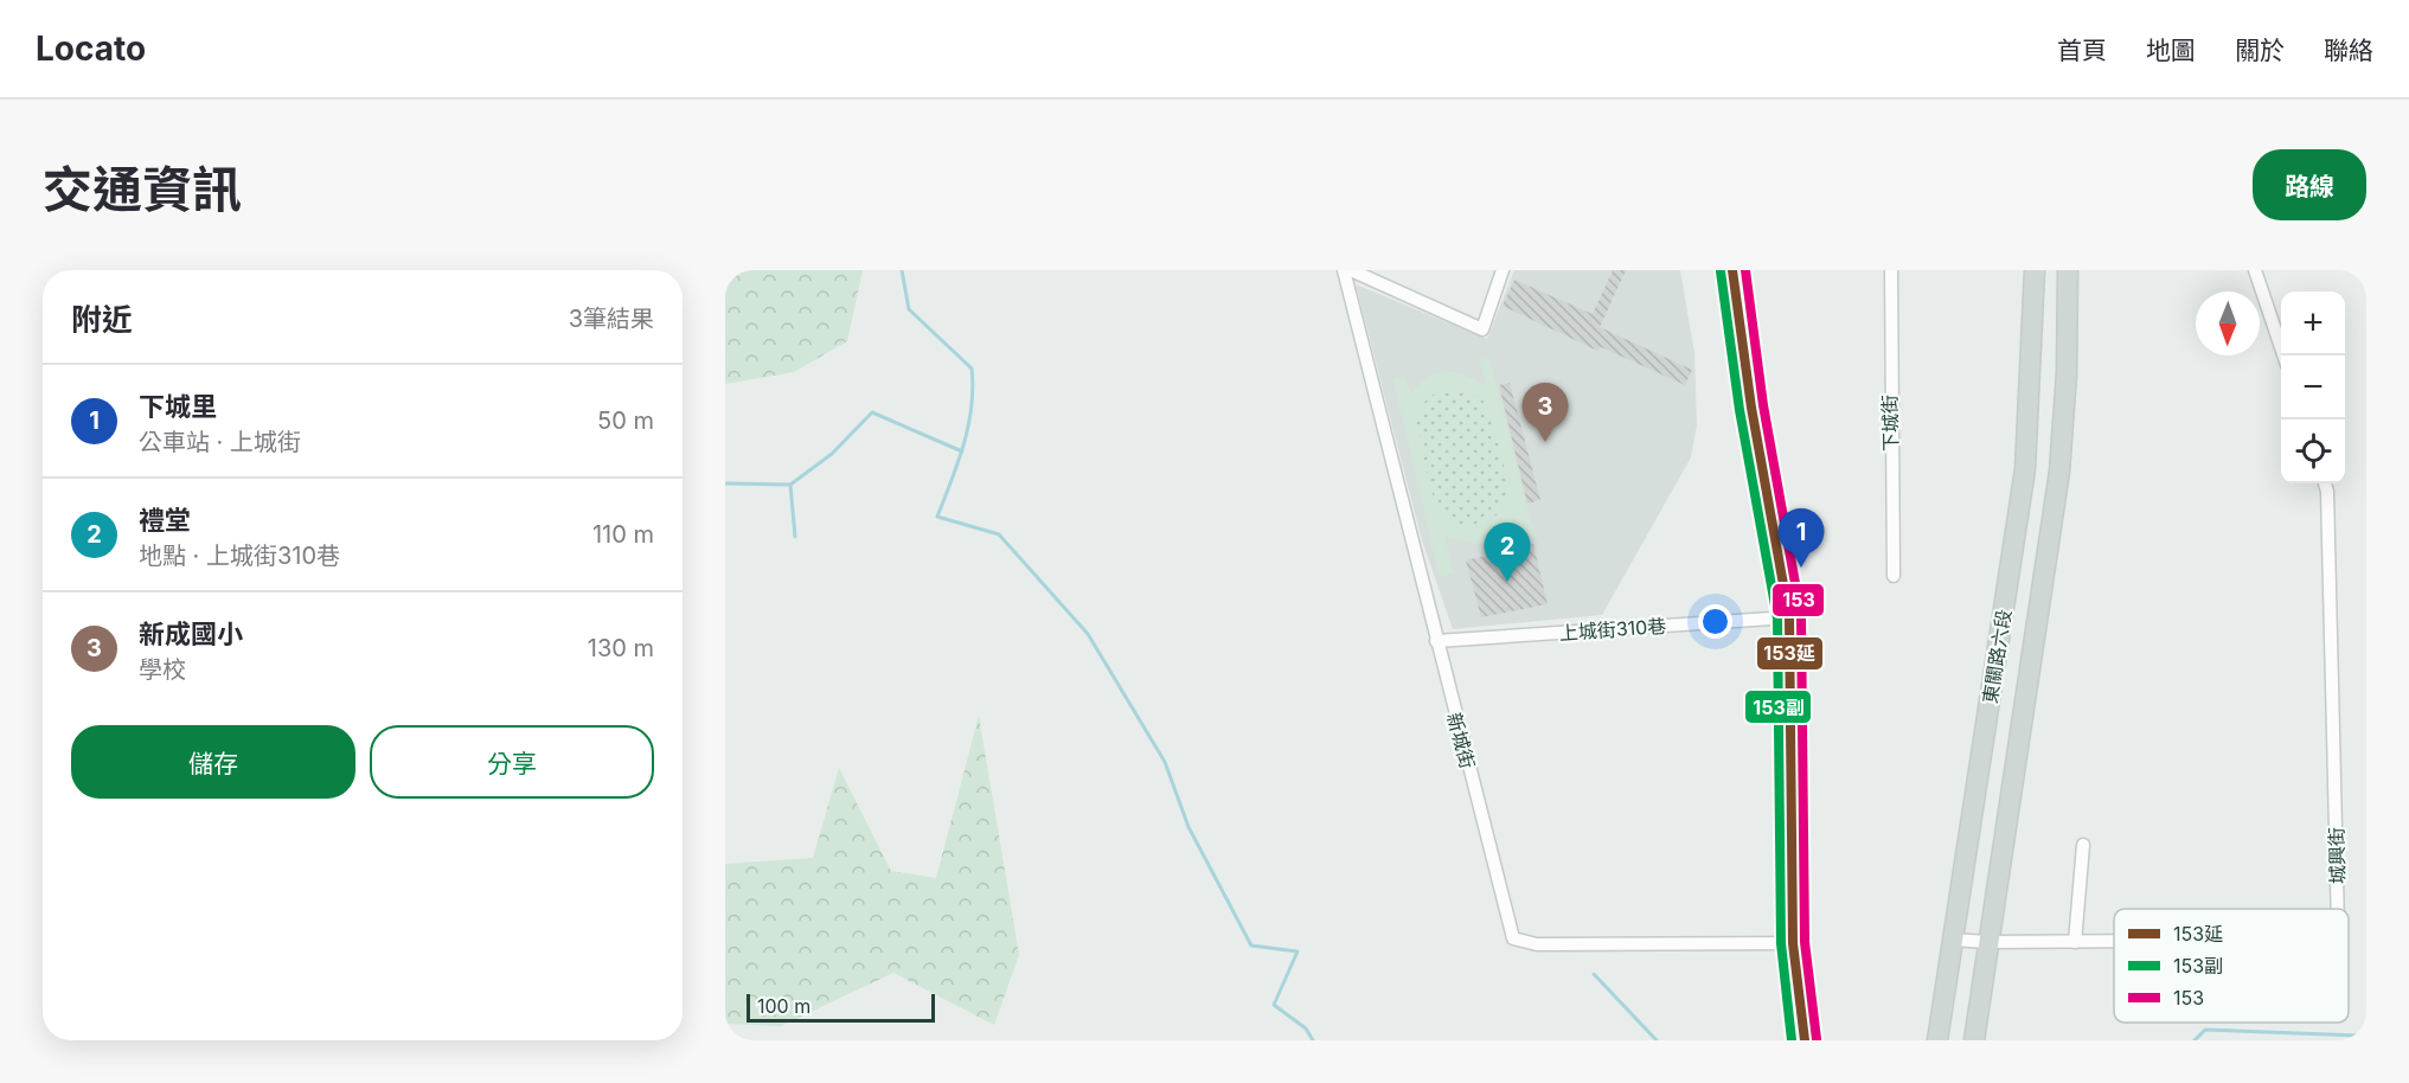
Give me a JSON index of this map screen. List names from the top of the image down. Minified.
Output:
{"streets":{"main road":["東關路六段"],"street":["下城街","上城街310巷","新城街","城興街"]},"crossings":[["上城街310巷","新城街"],["東關路六段","城興街"]],"lines":["transit line 153延","transit line 153","transit line 153副"],"legend":["153延","153副","153"],"scale_bar":"100 m","north":"bottom","page":{"header":"Locato","nav":["首頁","地圖","關於","聯絡"],"title":"交通資訊","buttons":["路線",["儲存","分享"]],"heading":["附近","3筆結果"],"map_buttons":["+","−"],"list":[{"mark":"1","name":"下城里","note":"公車站 · 上城街","value":"50 m"},{"mark":"2","name":"禮堂","note":"地點 · 上城街310巷","value":"110 m"},{"mark":"3","name":"新成國小","note":"學校","value":"130 m"}],"pins":["3","1","2"],"scale":"100 m"}}
